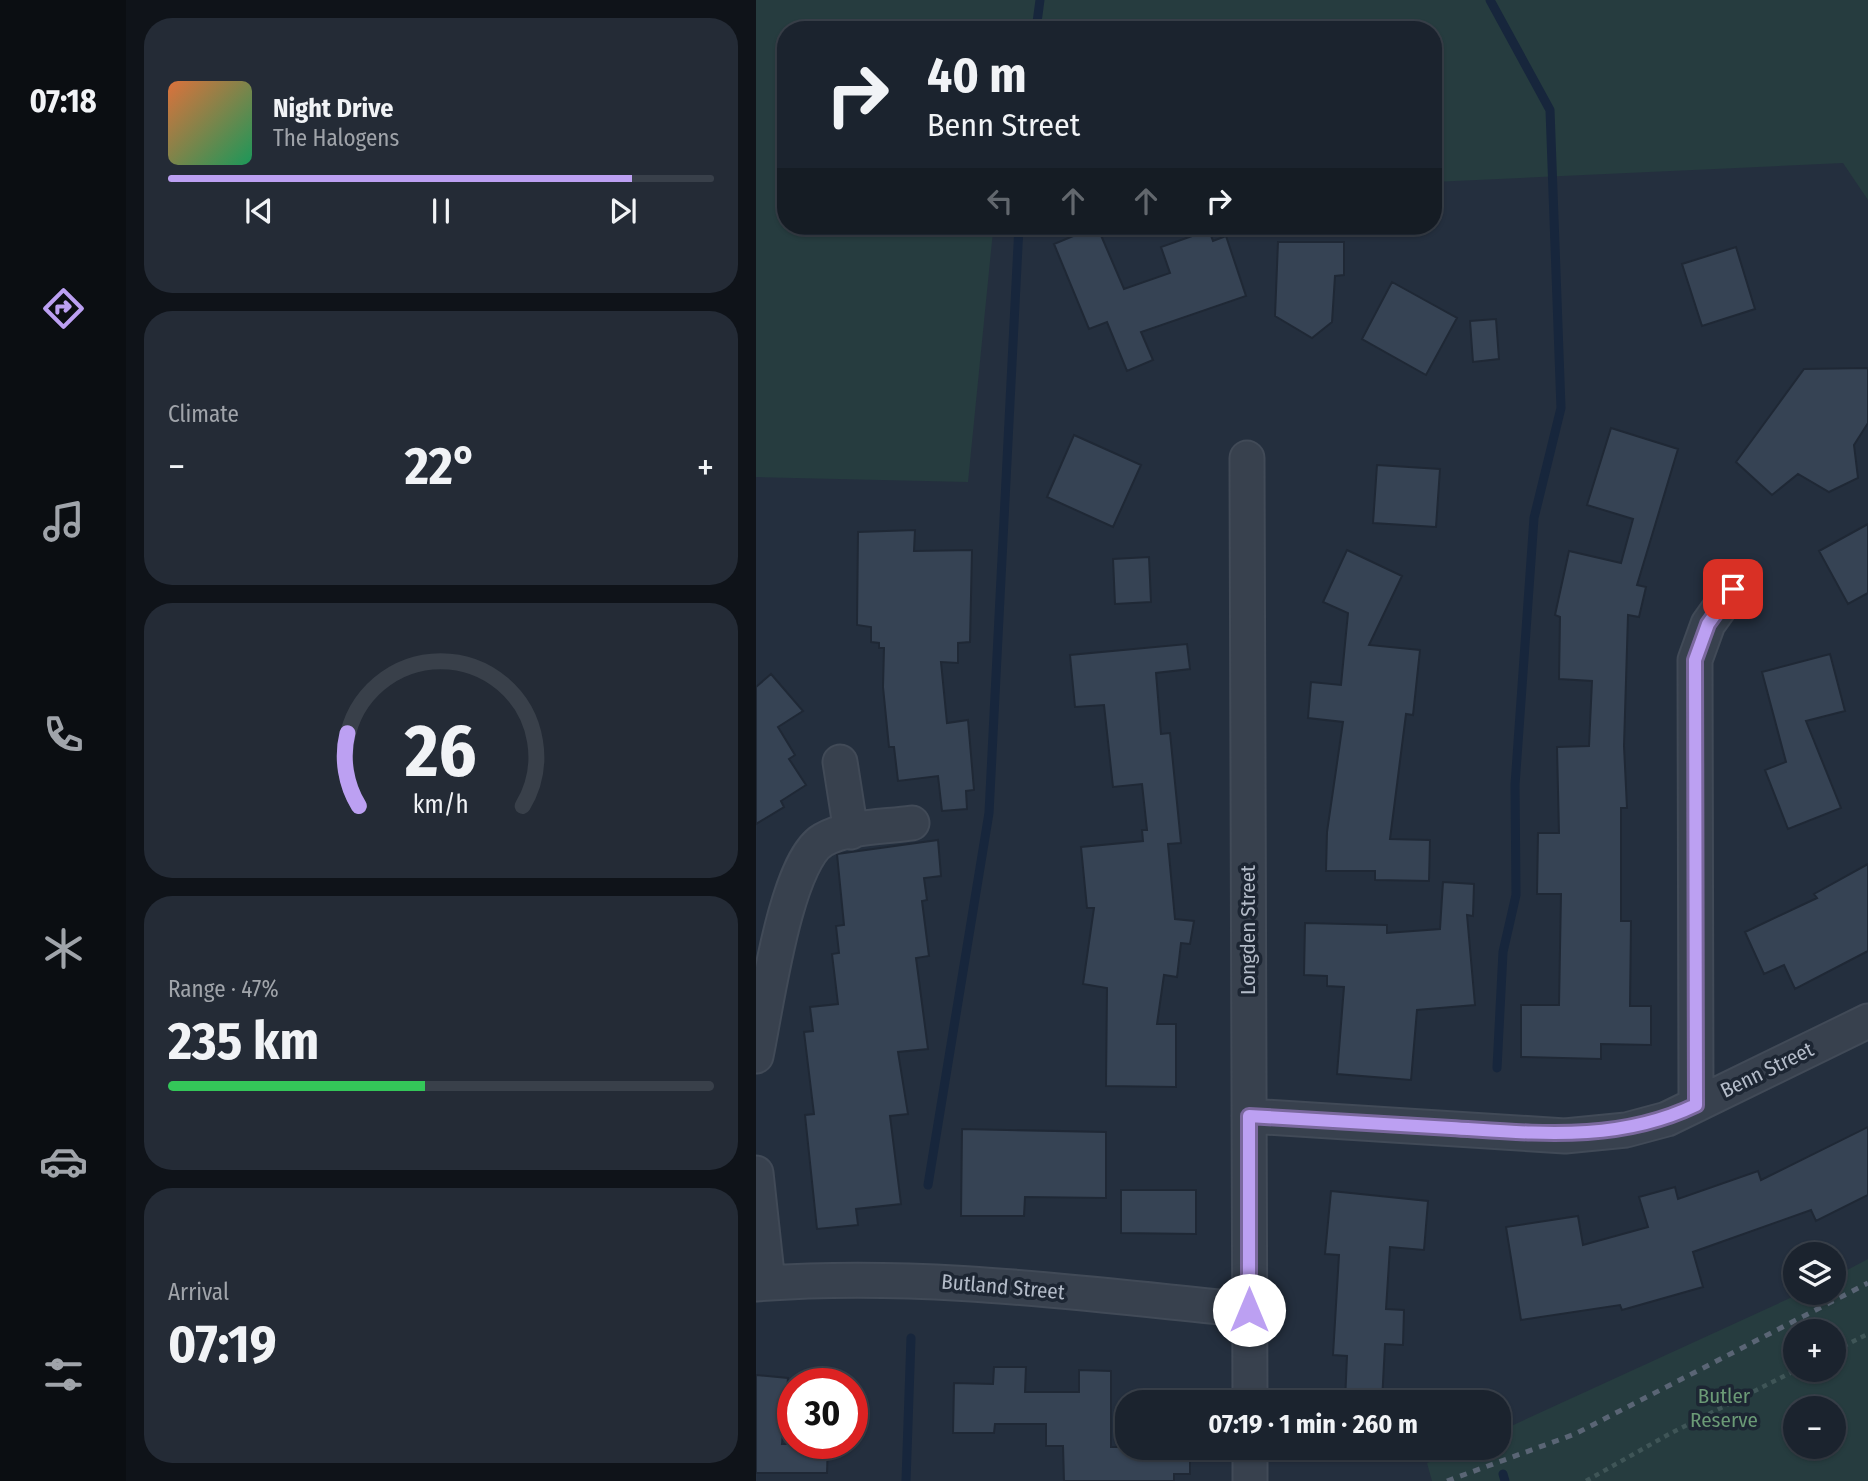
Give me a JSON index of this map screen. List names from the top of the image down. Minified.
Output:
{"streets":{"street":["Longden Street","Benn Street","Butland Street"]},"crossings":[["Longden Street","Benn Street"],["Longden Street","Butland Street"]],"parks":["Butler Reserve"],"page":{"tabs":"07:18","turn":["40 m","Benn Street"],"song":["Night Drive","The Halogens"],"tile":["Climate",["Range · 47%","235 km"],["Arrival","07:19"]],"heat":["−","22°","+"],"map_buttons":["+","−"],"limit":"30","trip":"07:19 · 1 min · 260 m","gauge":["26","km/h"]}}
